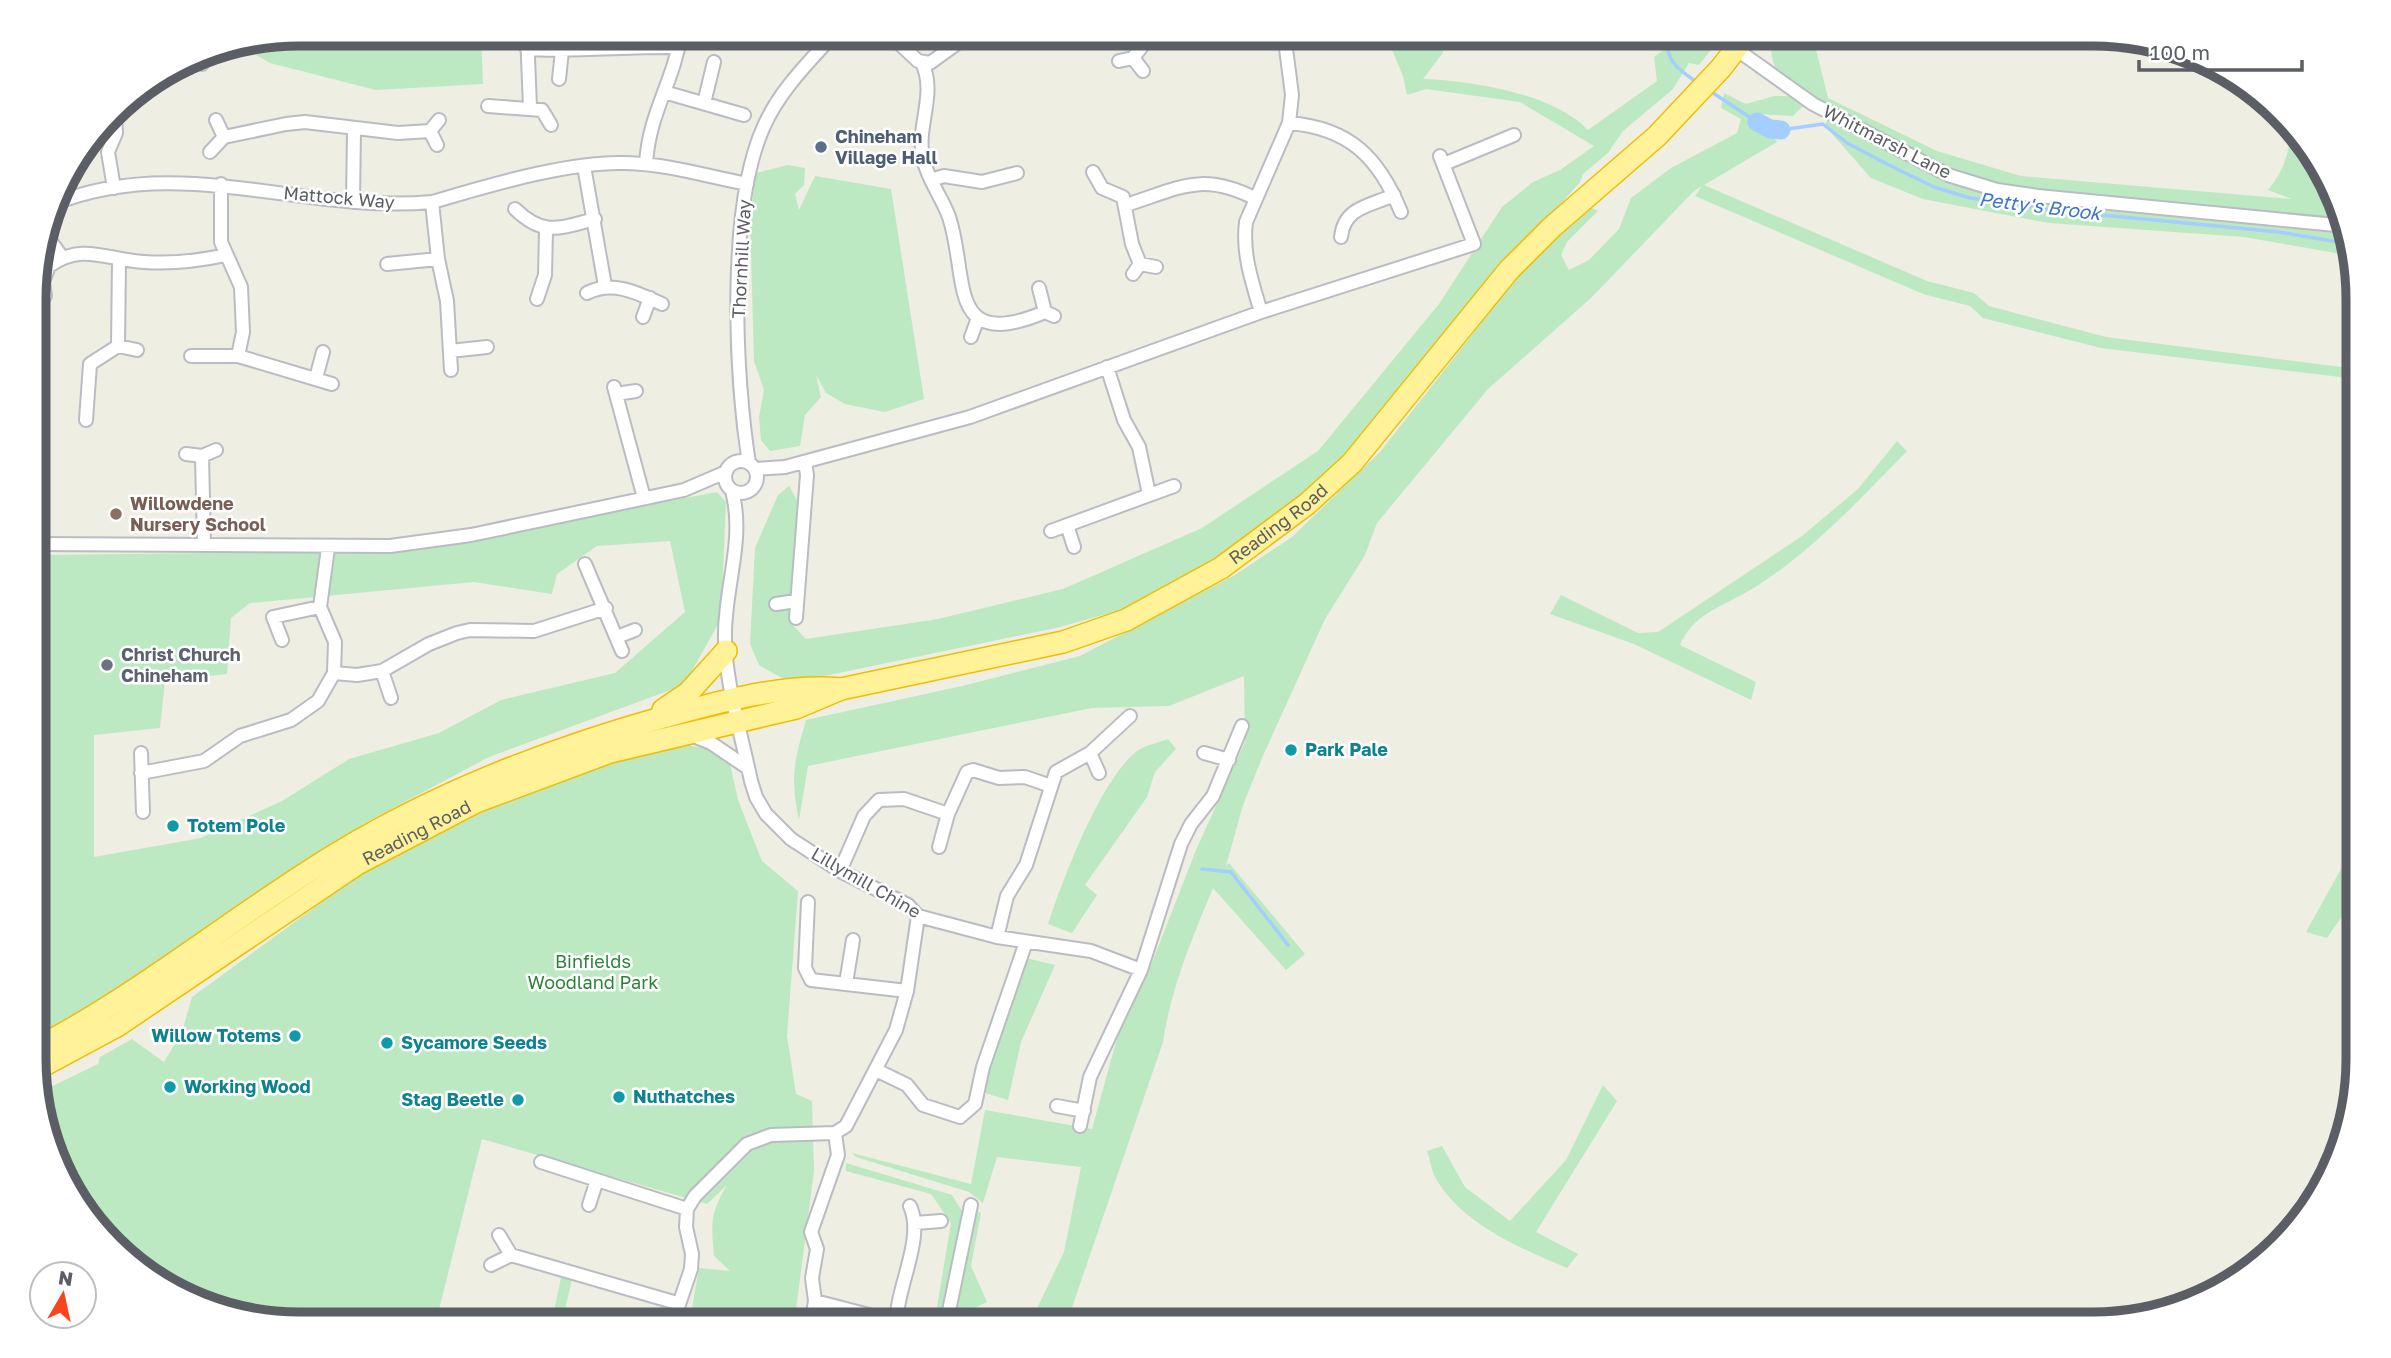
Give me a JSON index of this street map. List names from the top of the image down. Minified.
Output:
{"streets":{"highway":["Reading Road"],"street":["Whitmarsh Lane","Mattock Way","Thornhill Way","Lillymill Chine"]},"crossings":[["Mattock Way","Thornhill Way"],["Thornhill Way","Reading Road"],["Thornhill Way","Lillymill Chine"],["Reading Road","Lillymill Chine"]],"water":["Petty's Brook"],"parks":["Binfields Woodland Park"],"places":["Chineham Village Hall","Willowdene Nursery School","Christ Church Chineham","Park Pale","Totem Pole","Willow Totems","Sycamore Seeds","Working Wood","Nuthatches","Stag Beetle"],"scale_bar":"100 m","north":"top"}
